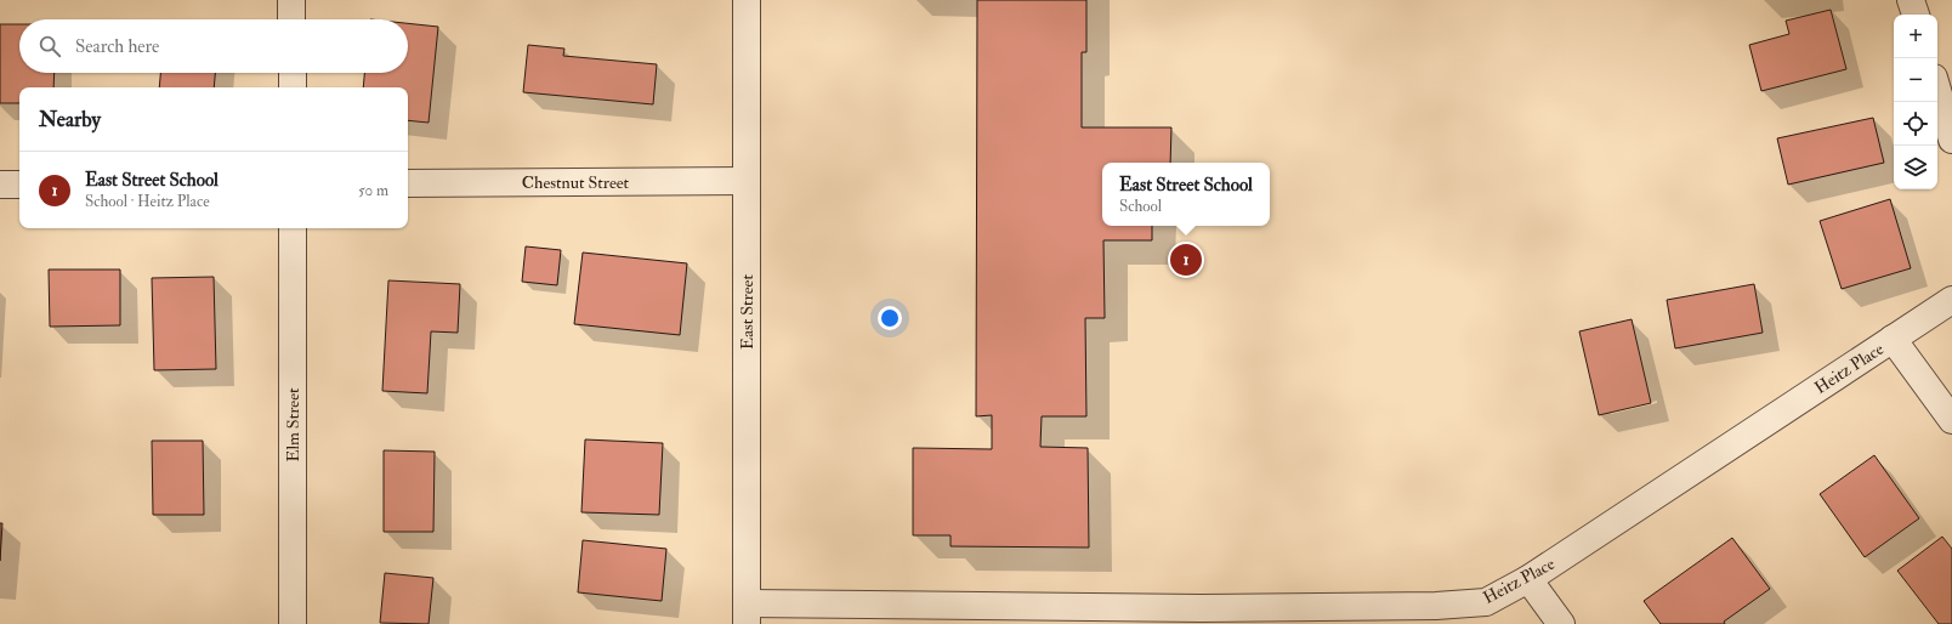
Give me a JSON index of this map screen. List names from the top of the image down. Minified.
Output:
{"streets":{"street":["Chestnut Street","East Street","Heitz Place","Elm Street"]},"crossings":[["Chestnut Street","East Street"],["East Street","Heitz Place"]],"page":{"map_buttons":["+","−"],"search":"Search here","heading":"Nearby","list":[{"mark":"1","name":"East Street School","note":"School · Heitz Place","value":"50 m"}],"popup":["East Street School","School"],"pins":"1"}}
